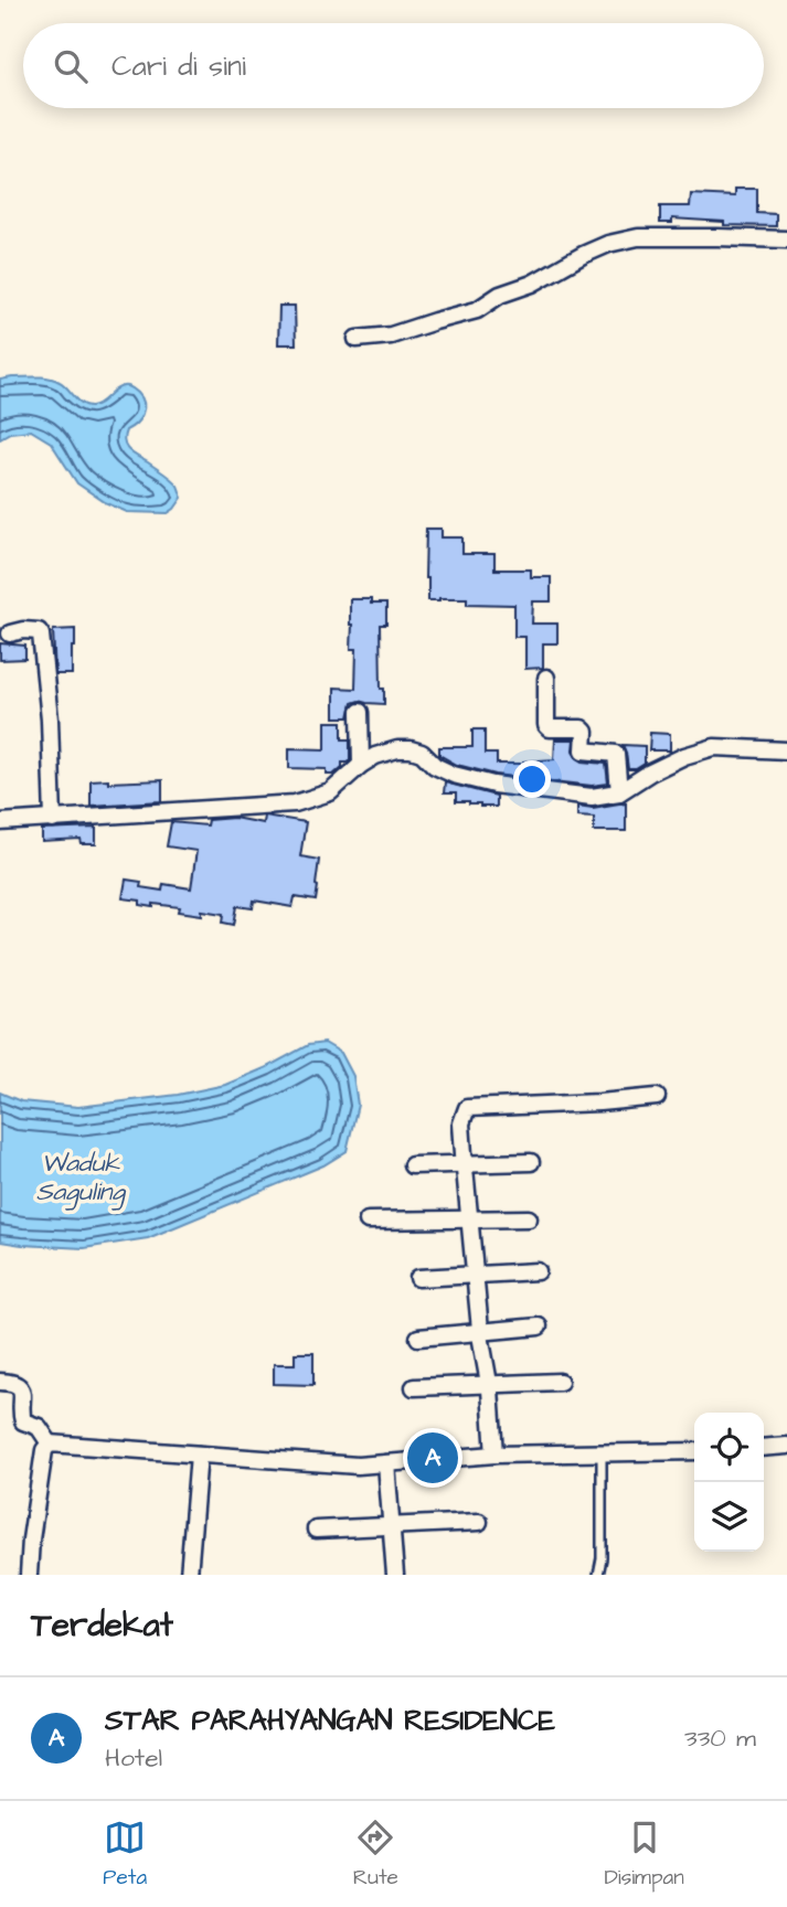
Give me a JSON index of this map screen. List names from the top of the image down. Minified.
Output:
{"water":["Waduk Saguling"],"page":{"search":"Cari di sini","pins":"A","heading":"Terdekat","list":[{"mark":"A","name":"STAR PARAHYANGAN RESIDENCE","note":"Hotel","value":"330 m"}],"nav":["Peta","Rute","Disimpan"]}}
